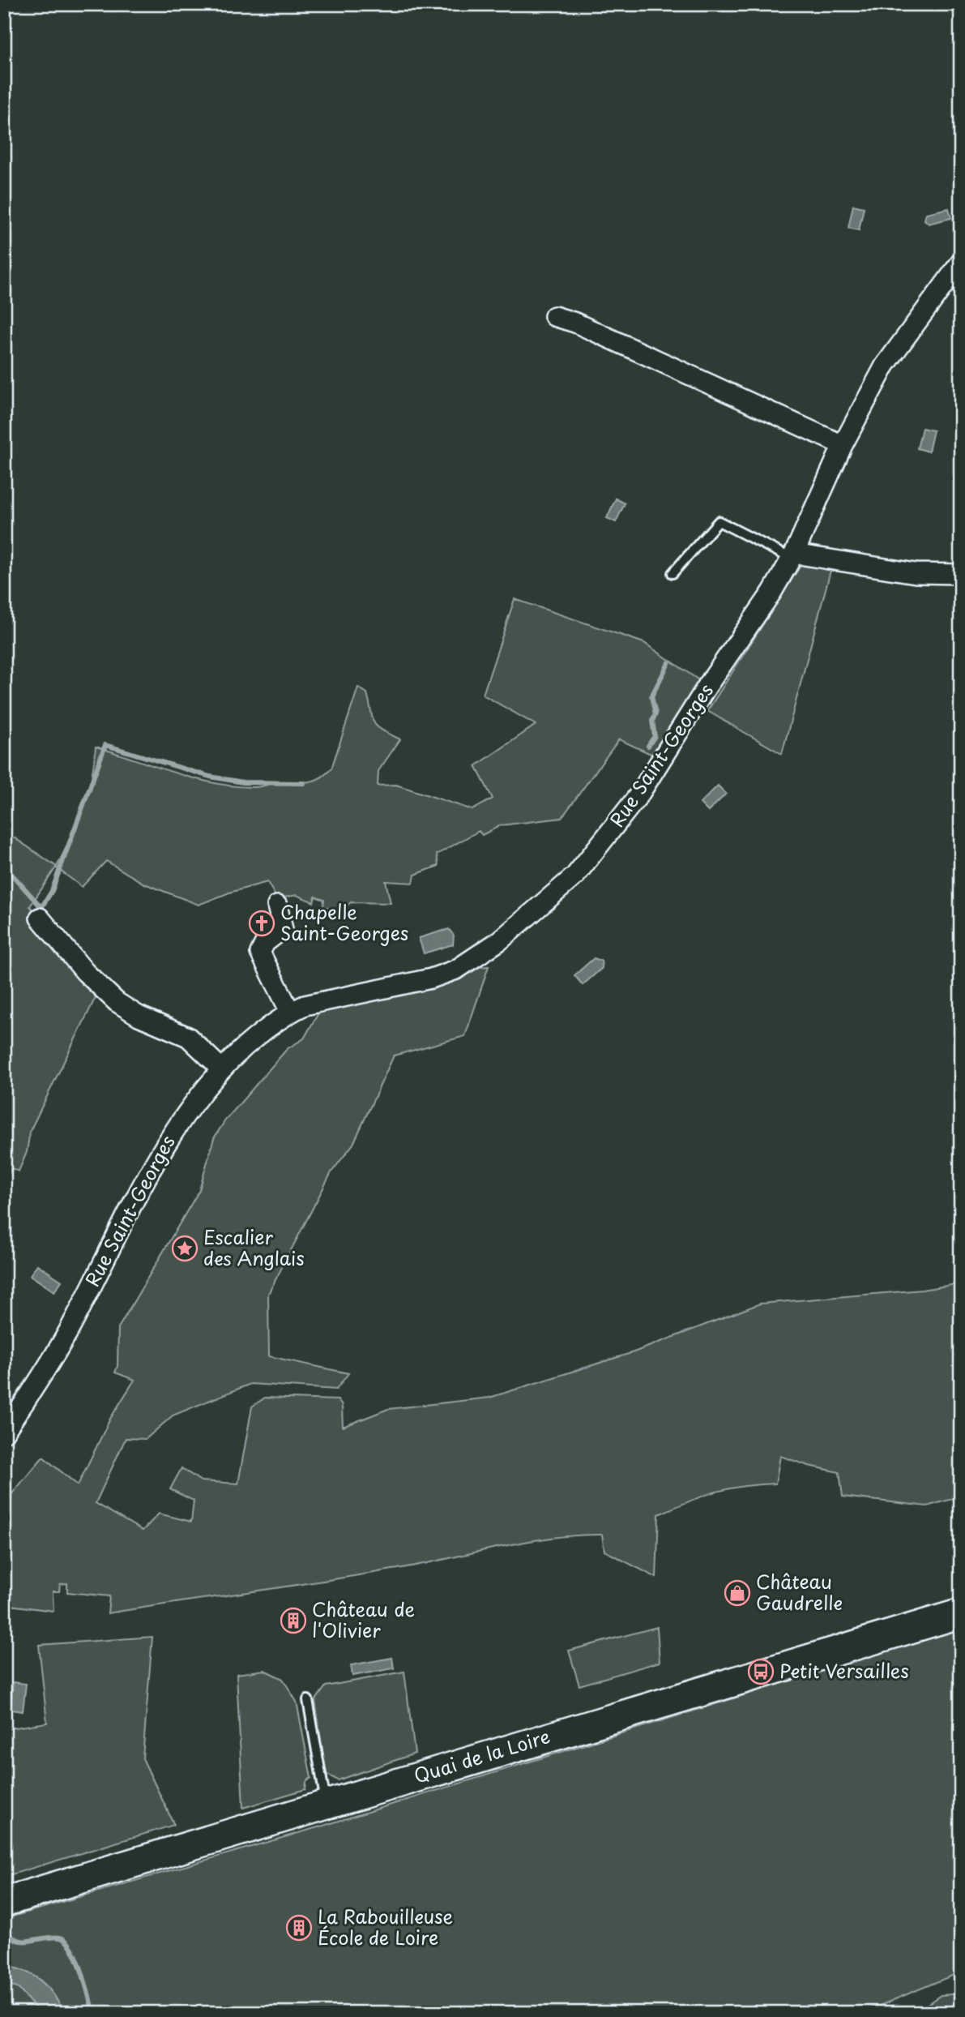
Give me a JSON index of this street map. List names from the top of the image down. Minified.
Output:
{"streets":{"main road":["Quai de la Loire"],"street":["Rue Saint-Georges"]},"places":{"church":["Chapelle Saint-Georges"],"place":["Escalier des Anglais"],"shop":["Château Gaudrelle"],"building":["Château de l'Olivier","La Rabouilleuse École de Loire"],"bus stop":["Petit Versailles"]}}
